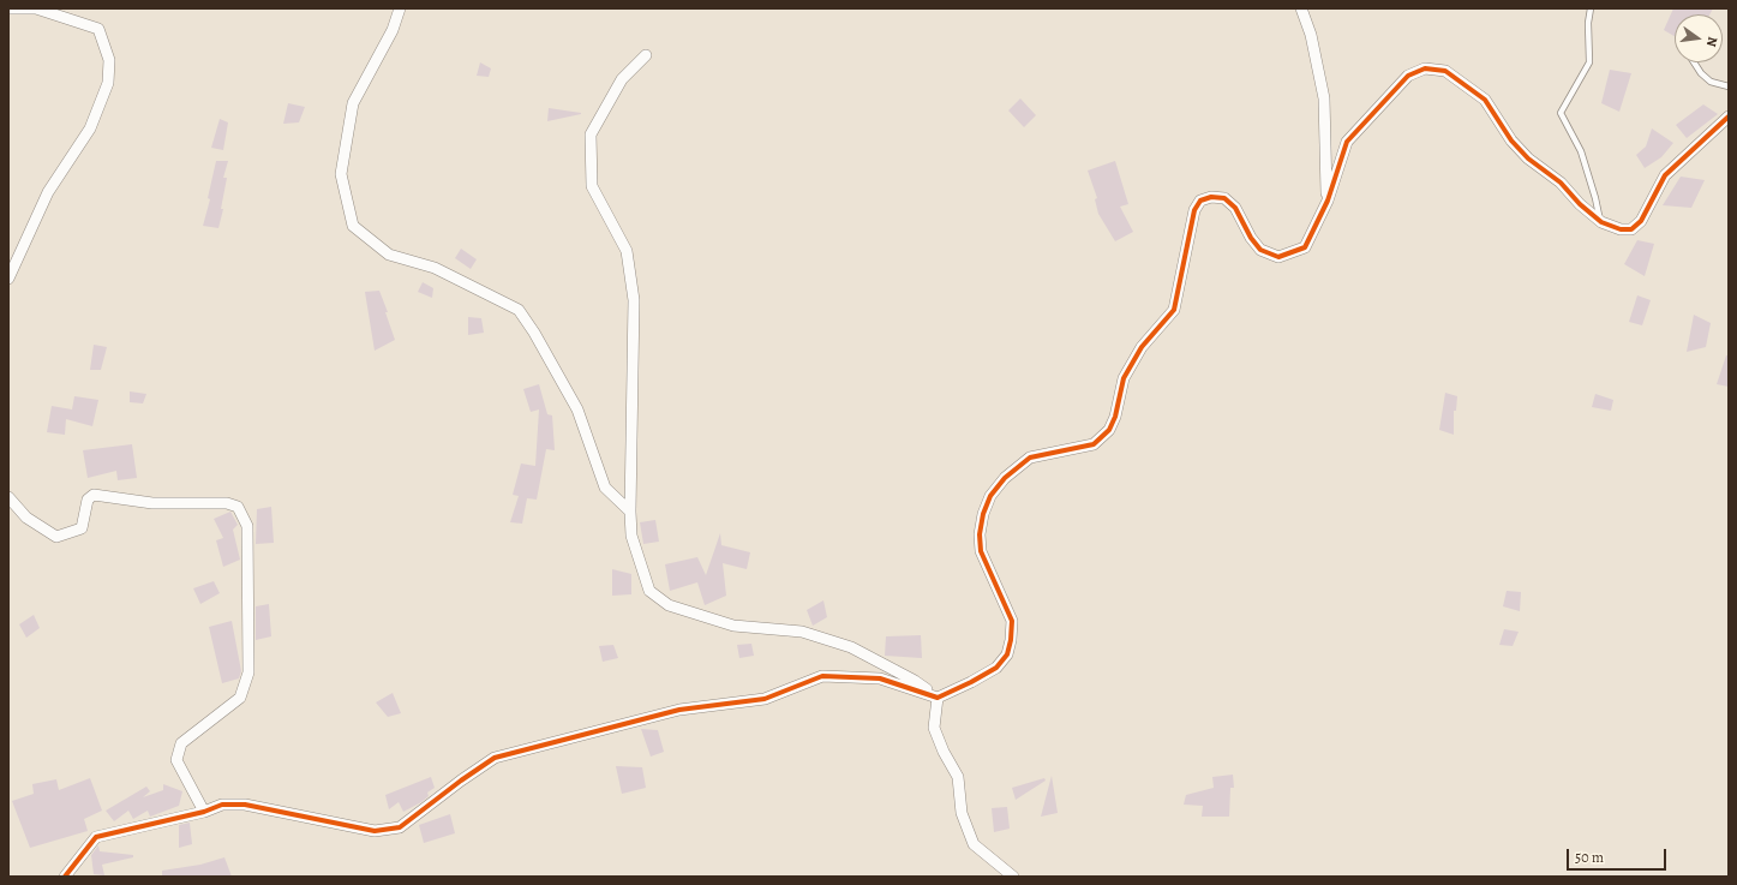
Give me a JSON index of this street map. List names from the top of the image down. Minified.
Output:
{"scale_bar":"50 m","north":"right"}
